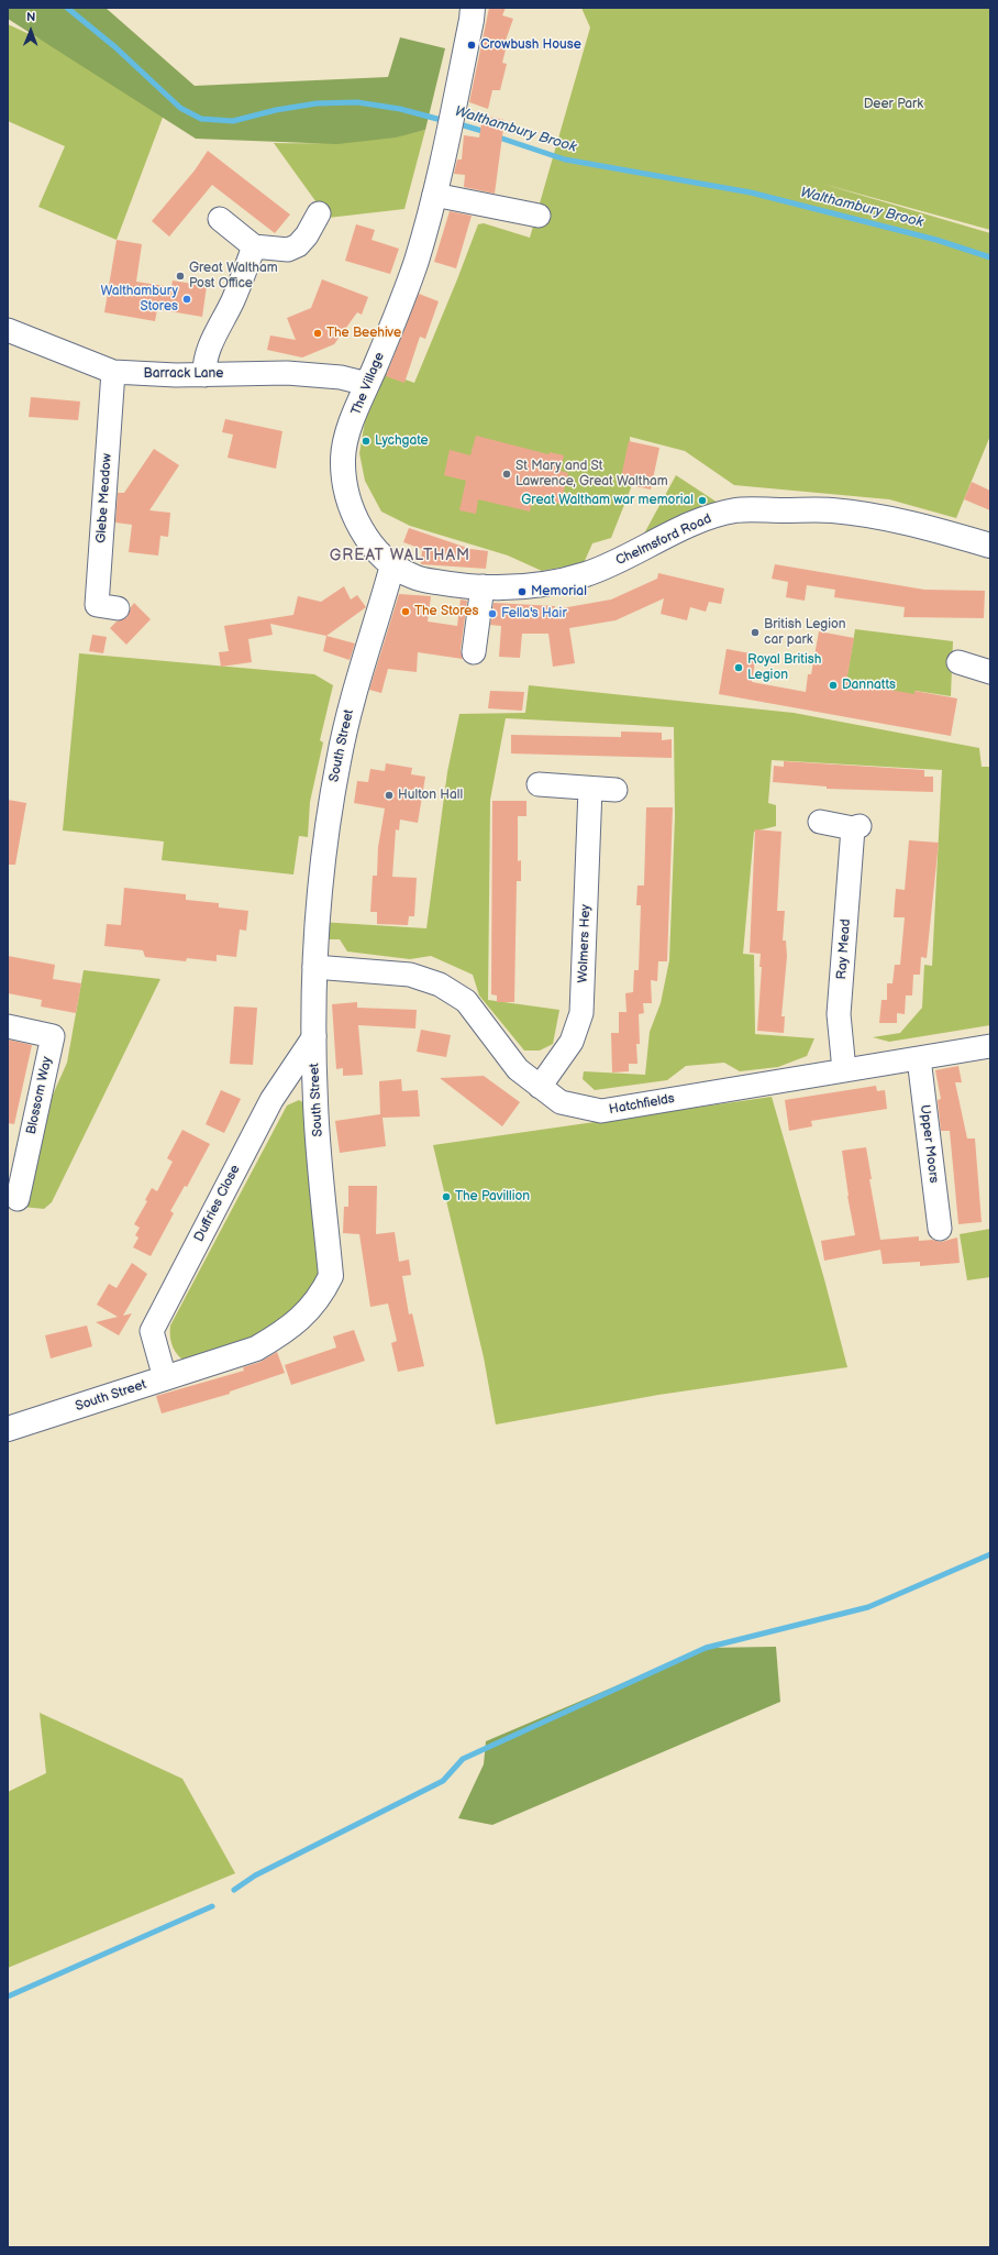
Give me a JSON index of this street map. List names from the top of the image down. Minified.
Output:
{"streets":{"street":["Barrack Lane","The Village","Glebe Meadow","Chelmsford Road","South Street","Wolmers Hey","Ray Mead","Blossom Way","Hatchfields","Upper Moors","Duffries Close"]},"crossings":[["Barrack Lane","The Village"],["Barrack Lane","Glebe Meadow"],["The Village","Chelmsford Road"],["The Village","South Street"],["Chelmsford Road","South Street"],["South Street","Hatchfields"],["South Street","Duffries Close"],["Wolmers Hey","Hatchfields"],["Ray Mead","Hatchfields"],["Hatchfields","Upper Moors"]],"districts":["GREAT WALTHAM"],"water":["Walthambury Brook"],"parks":["Deer Park"],"places":["Crowbush House","Great Waltham Post Office","Walthambury Stores","The Beehive","Lychgate","St Mary and St Lawrence, Great Waltham","Great Waltham war memorial","Memorial","The Stores","Fella's Hair","British Legion car park","Royal British Legion","Dannatts","Hulton Hall","The Pavillion"],"north":"top"}
